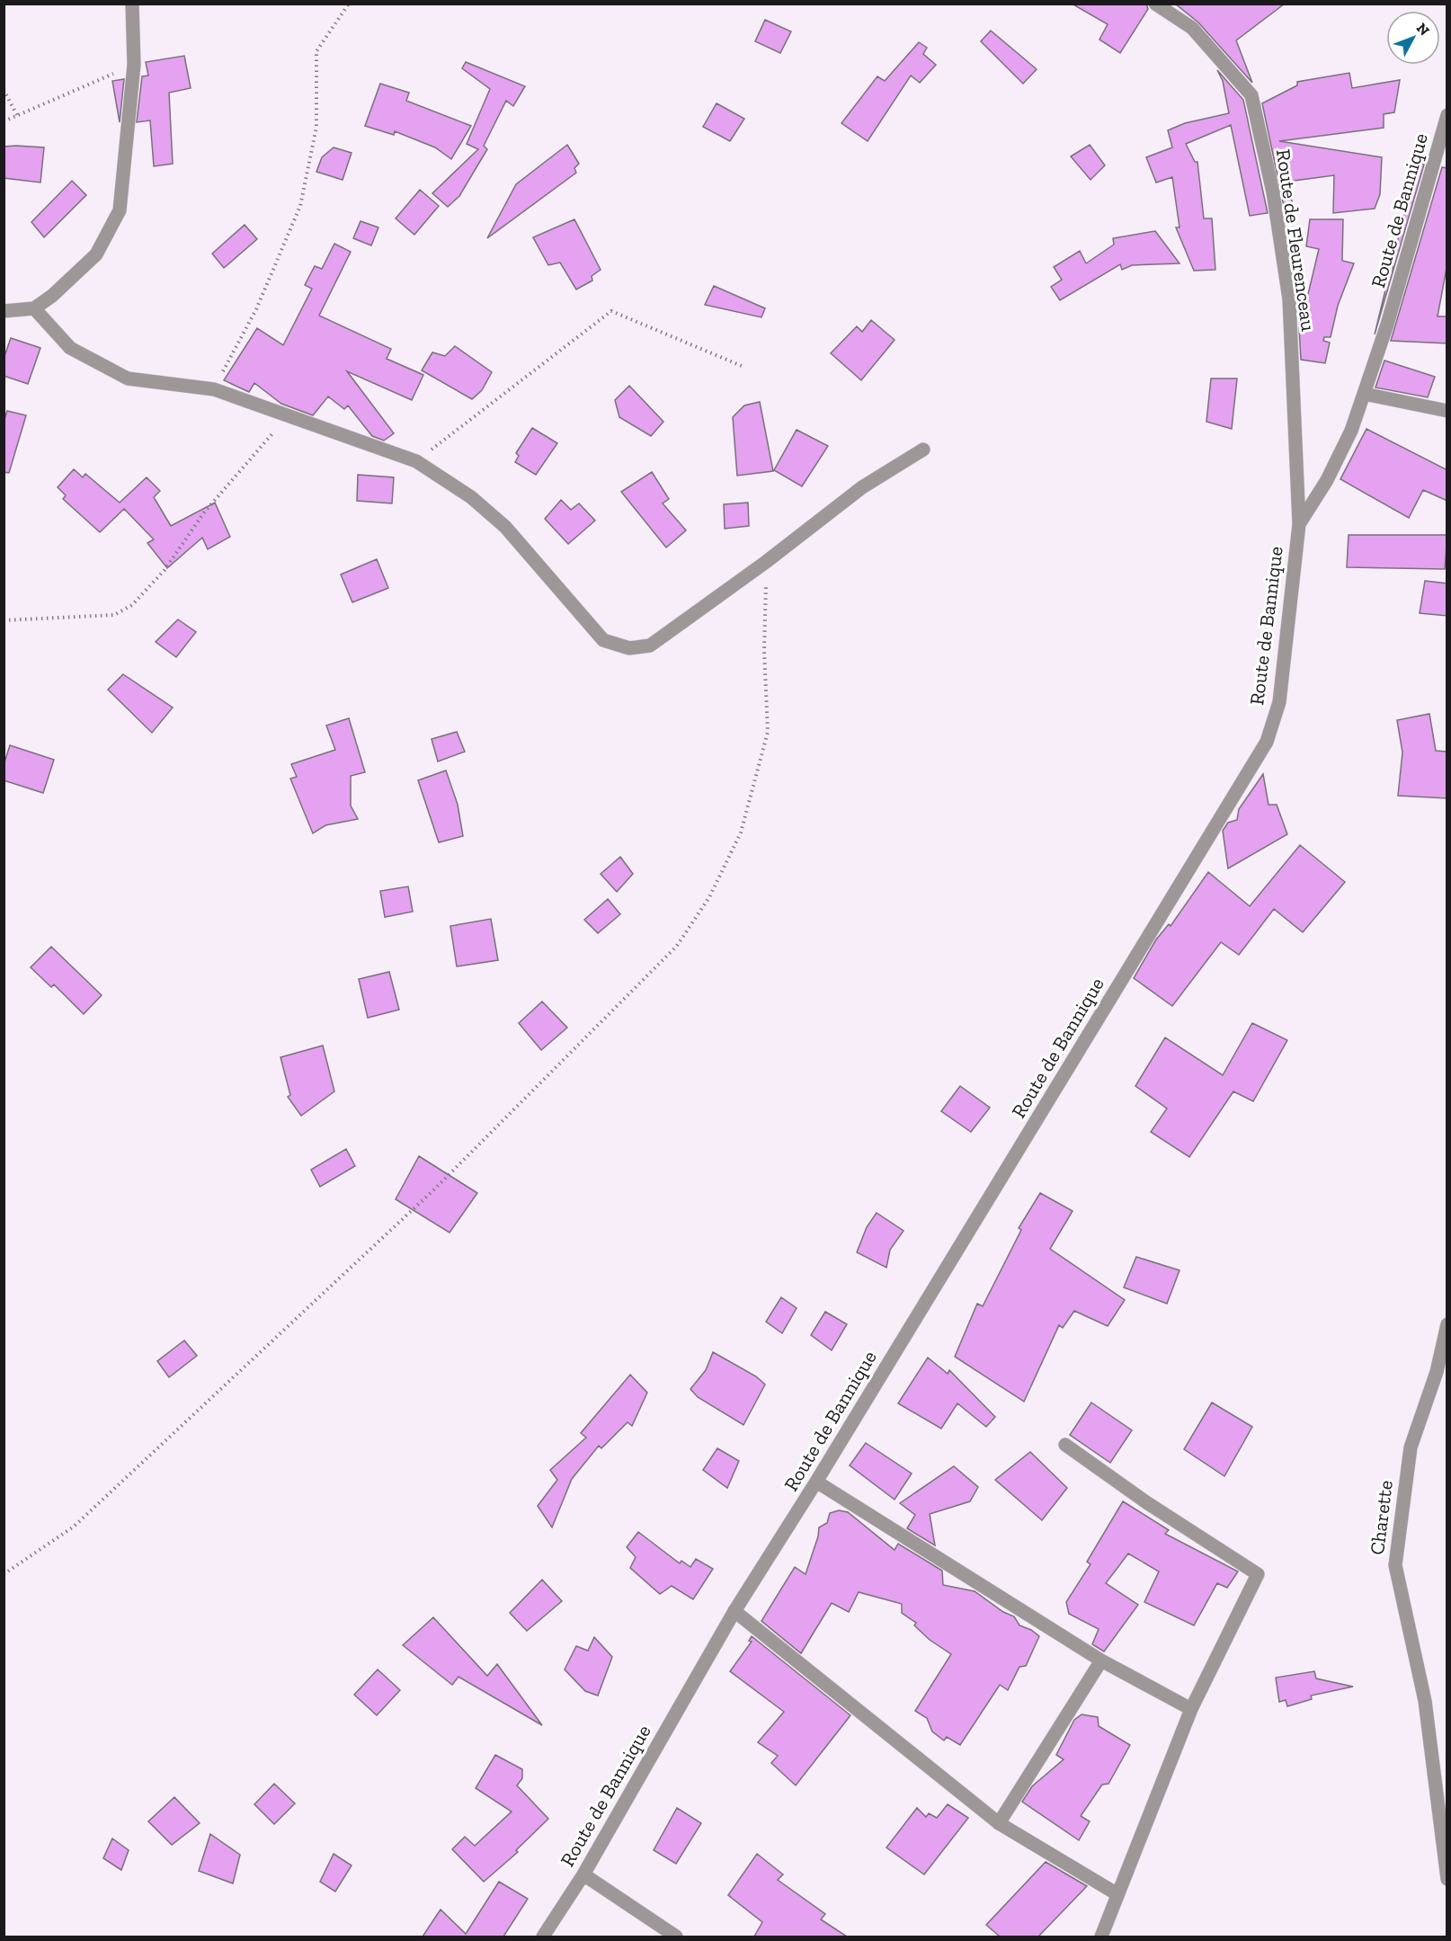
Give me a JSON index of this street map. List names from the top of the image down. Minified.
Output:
{"streets":{"street":["Route de Bannique","Route de Fleurenceau","Charette"]},"crossings":[["Route de Bannique","Route de Fleurenceau"]],"north":"top right"}
